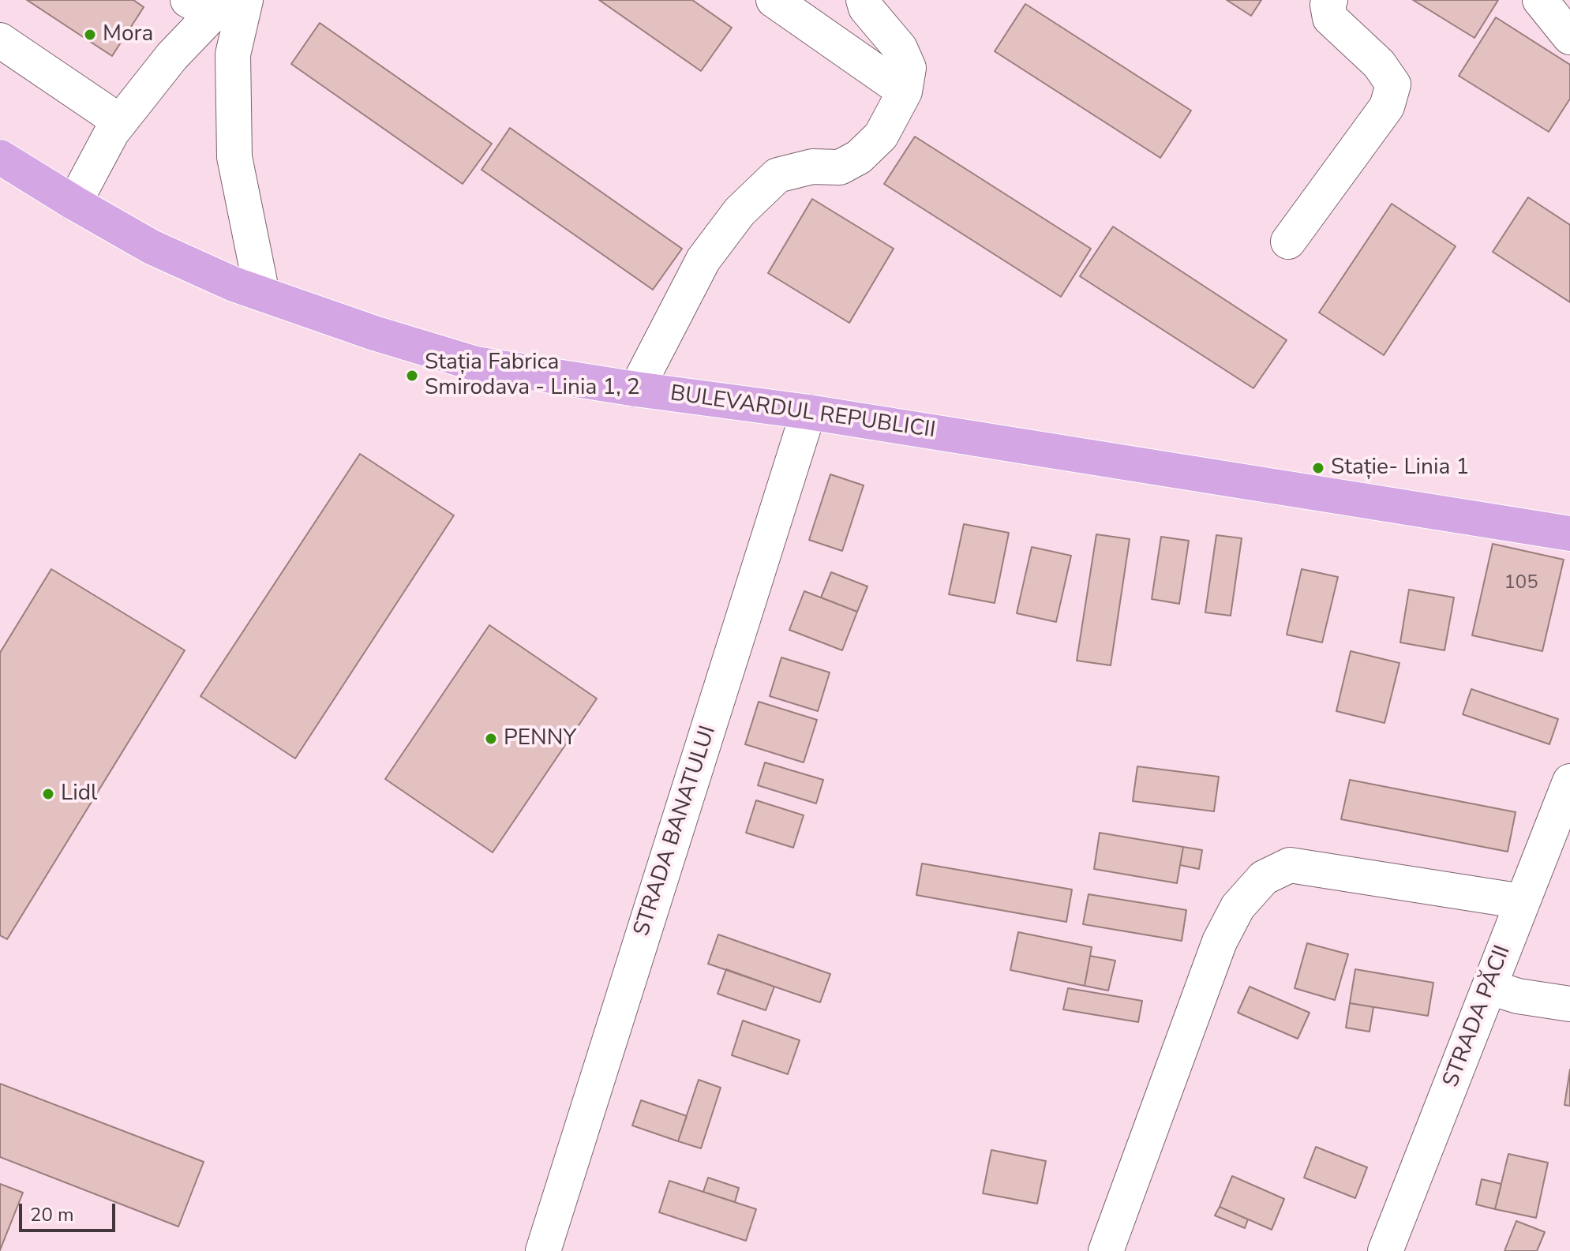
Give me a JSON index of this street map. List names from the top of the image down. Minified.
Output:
{"streets":{"main road":["BULEVARDUL REPUBLICII"],"street":["STRADA BANATULUI","STRADA PĂCII"]},"crossings":[["BULEVARDUL REPUBLICII","STRADA BANATULUI"]],"places":["Mora","Stația Fabrica Smirodava - Linia 1, 2","Stație- Linia 1","PENNY","Lidl"],"house_numbers":["105"],"scale_bar":"20 m"}
